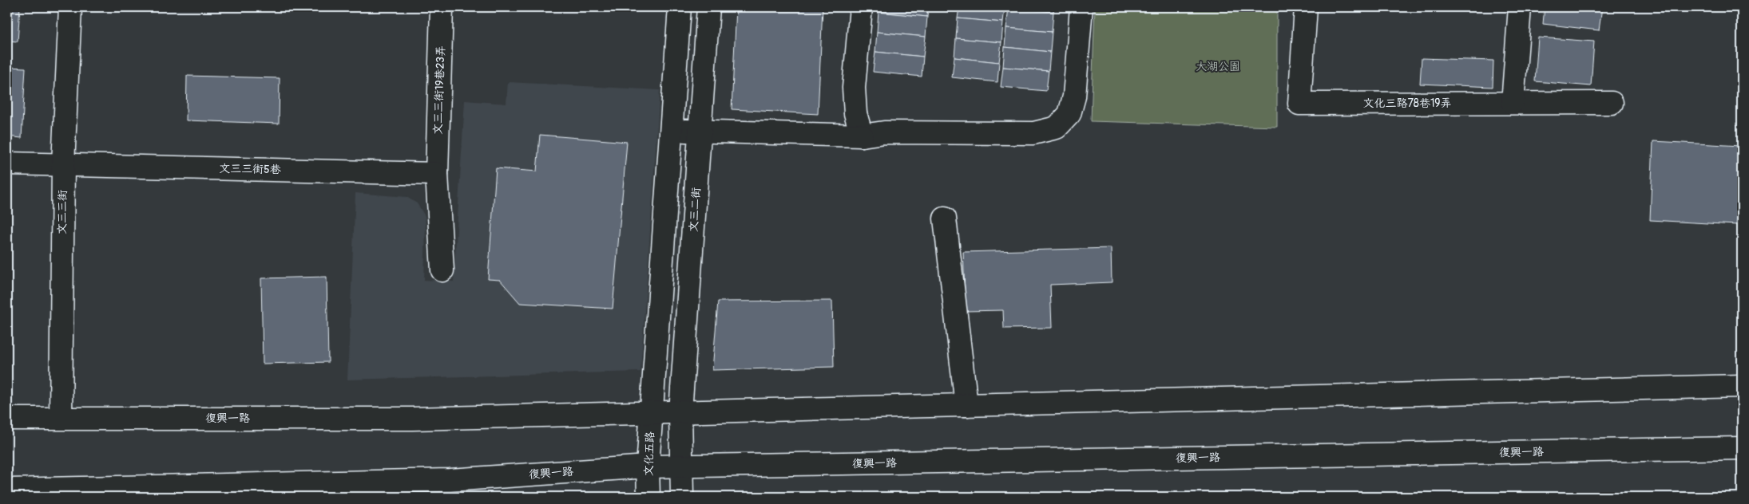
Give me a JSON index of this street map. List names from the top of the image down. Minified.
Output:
{"streets":{"main road":["文三三街19巷23弄","文化三路78巷19弄","文三三街5巷","文三二街","文三三街","復興一路","文化五路"]},"crossings":[["文三三街19巷23弄","文三三街5巷"],["文三三街5巷","文三三街"],["文三二街","復興一路"],["文三三街","復興一路"],["復興一路","文化五路"]],"parks":["大湖公園"]}
